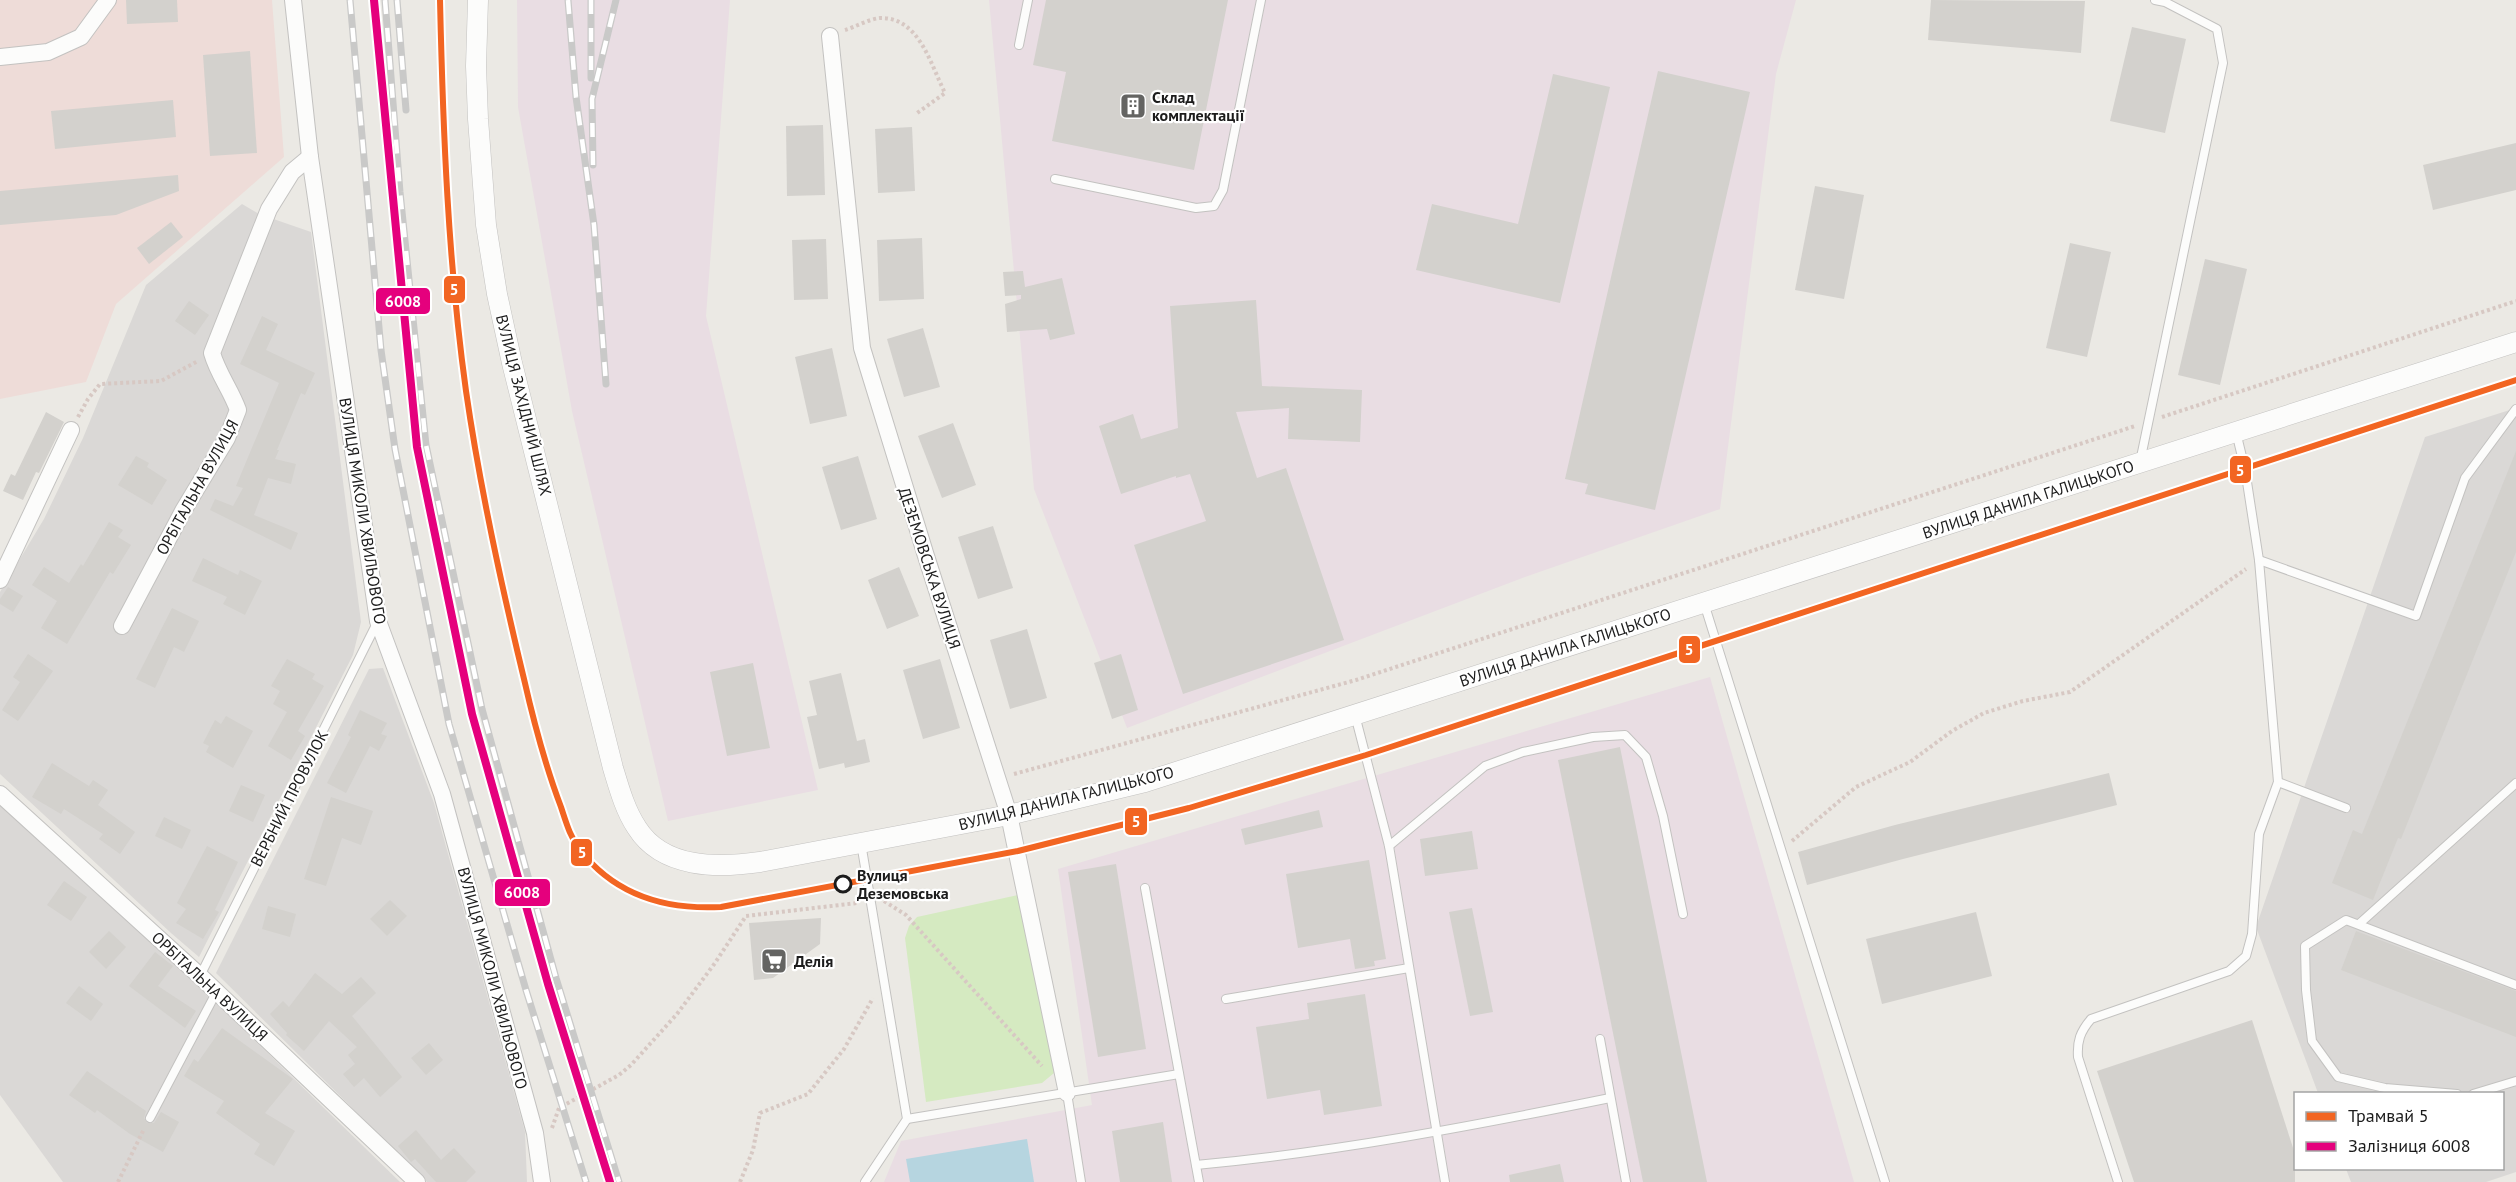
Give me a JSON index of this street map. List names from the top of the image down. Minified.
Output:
{"streets":{"street":["ВУЛИЦЯ ЗАХІДНИЙ ШЛЯХ","ОРБІТАЛЬНА ВУЛИЦЯ","ВУЛИЦЯ ДАНИЛА ГАЛИЦЬКОГО","ВУЛИЦЯ МИКОЛИ ХВИЛЬОВОГО","ДЕЗЕМОВСЬКА ВУЛИЦЯ"],"lane":["ВЕРБНИЙ ПРОВУЛОК"]},"crossings":[["ВУЛИЦЯ ЗАХІДНИЙ ШЛЯХ","ВУЛИЦЯ ДАНИЛА ГАЛИЦЬКОГО"],["ОРБІТАЛЬНА ВУЛИЦЯ","ВЕРБНИЙ ПРОВУЛОК"],["ВУЛИЦЯ ДАНИЛА ГАЛИЦЬКОГО","ДЕЗЕМОВСЬКА ВУЛИЦЯ"],["ВУЛИЦЯ МИКОЛИ ХВИЛЬОВОГО","ВЕРБНИЙ ПРОВУЛОК"]],"places":{"building":["Склад комплектації"],"other":["Вулиця Деземовська"],"supermarket":["Делія"]},"lines":["tram line 5","rail line 6008"],"legend":["Трамвай 5","Залізниця 6008"]}
